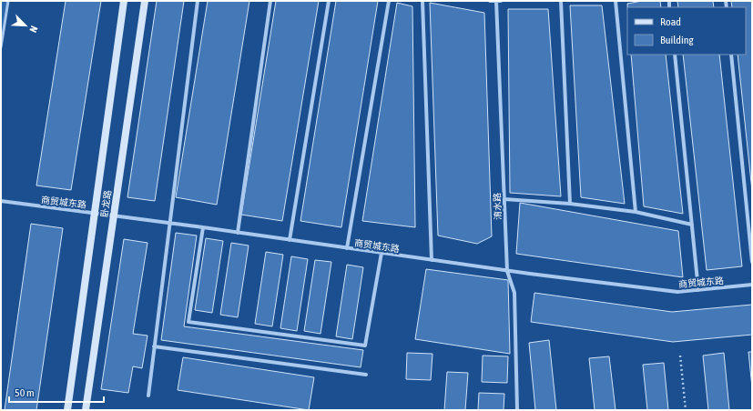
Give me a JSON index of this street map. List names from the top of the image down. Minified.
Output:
{"streets":{"main road":["卧龙路"],"street":["商贸城东路","淯水路"]},"crossings":[["商贸城东路","卧龙路"],["商贸城东路","淯水路"]],"legend":["Road","Building"],"scale_bar":"50 m","north":"bottom right"}
